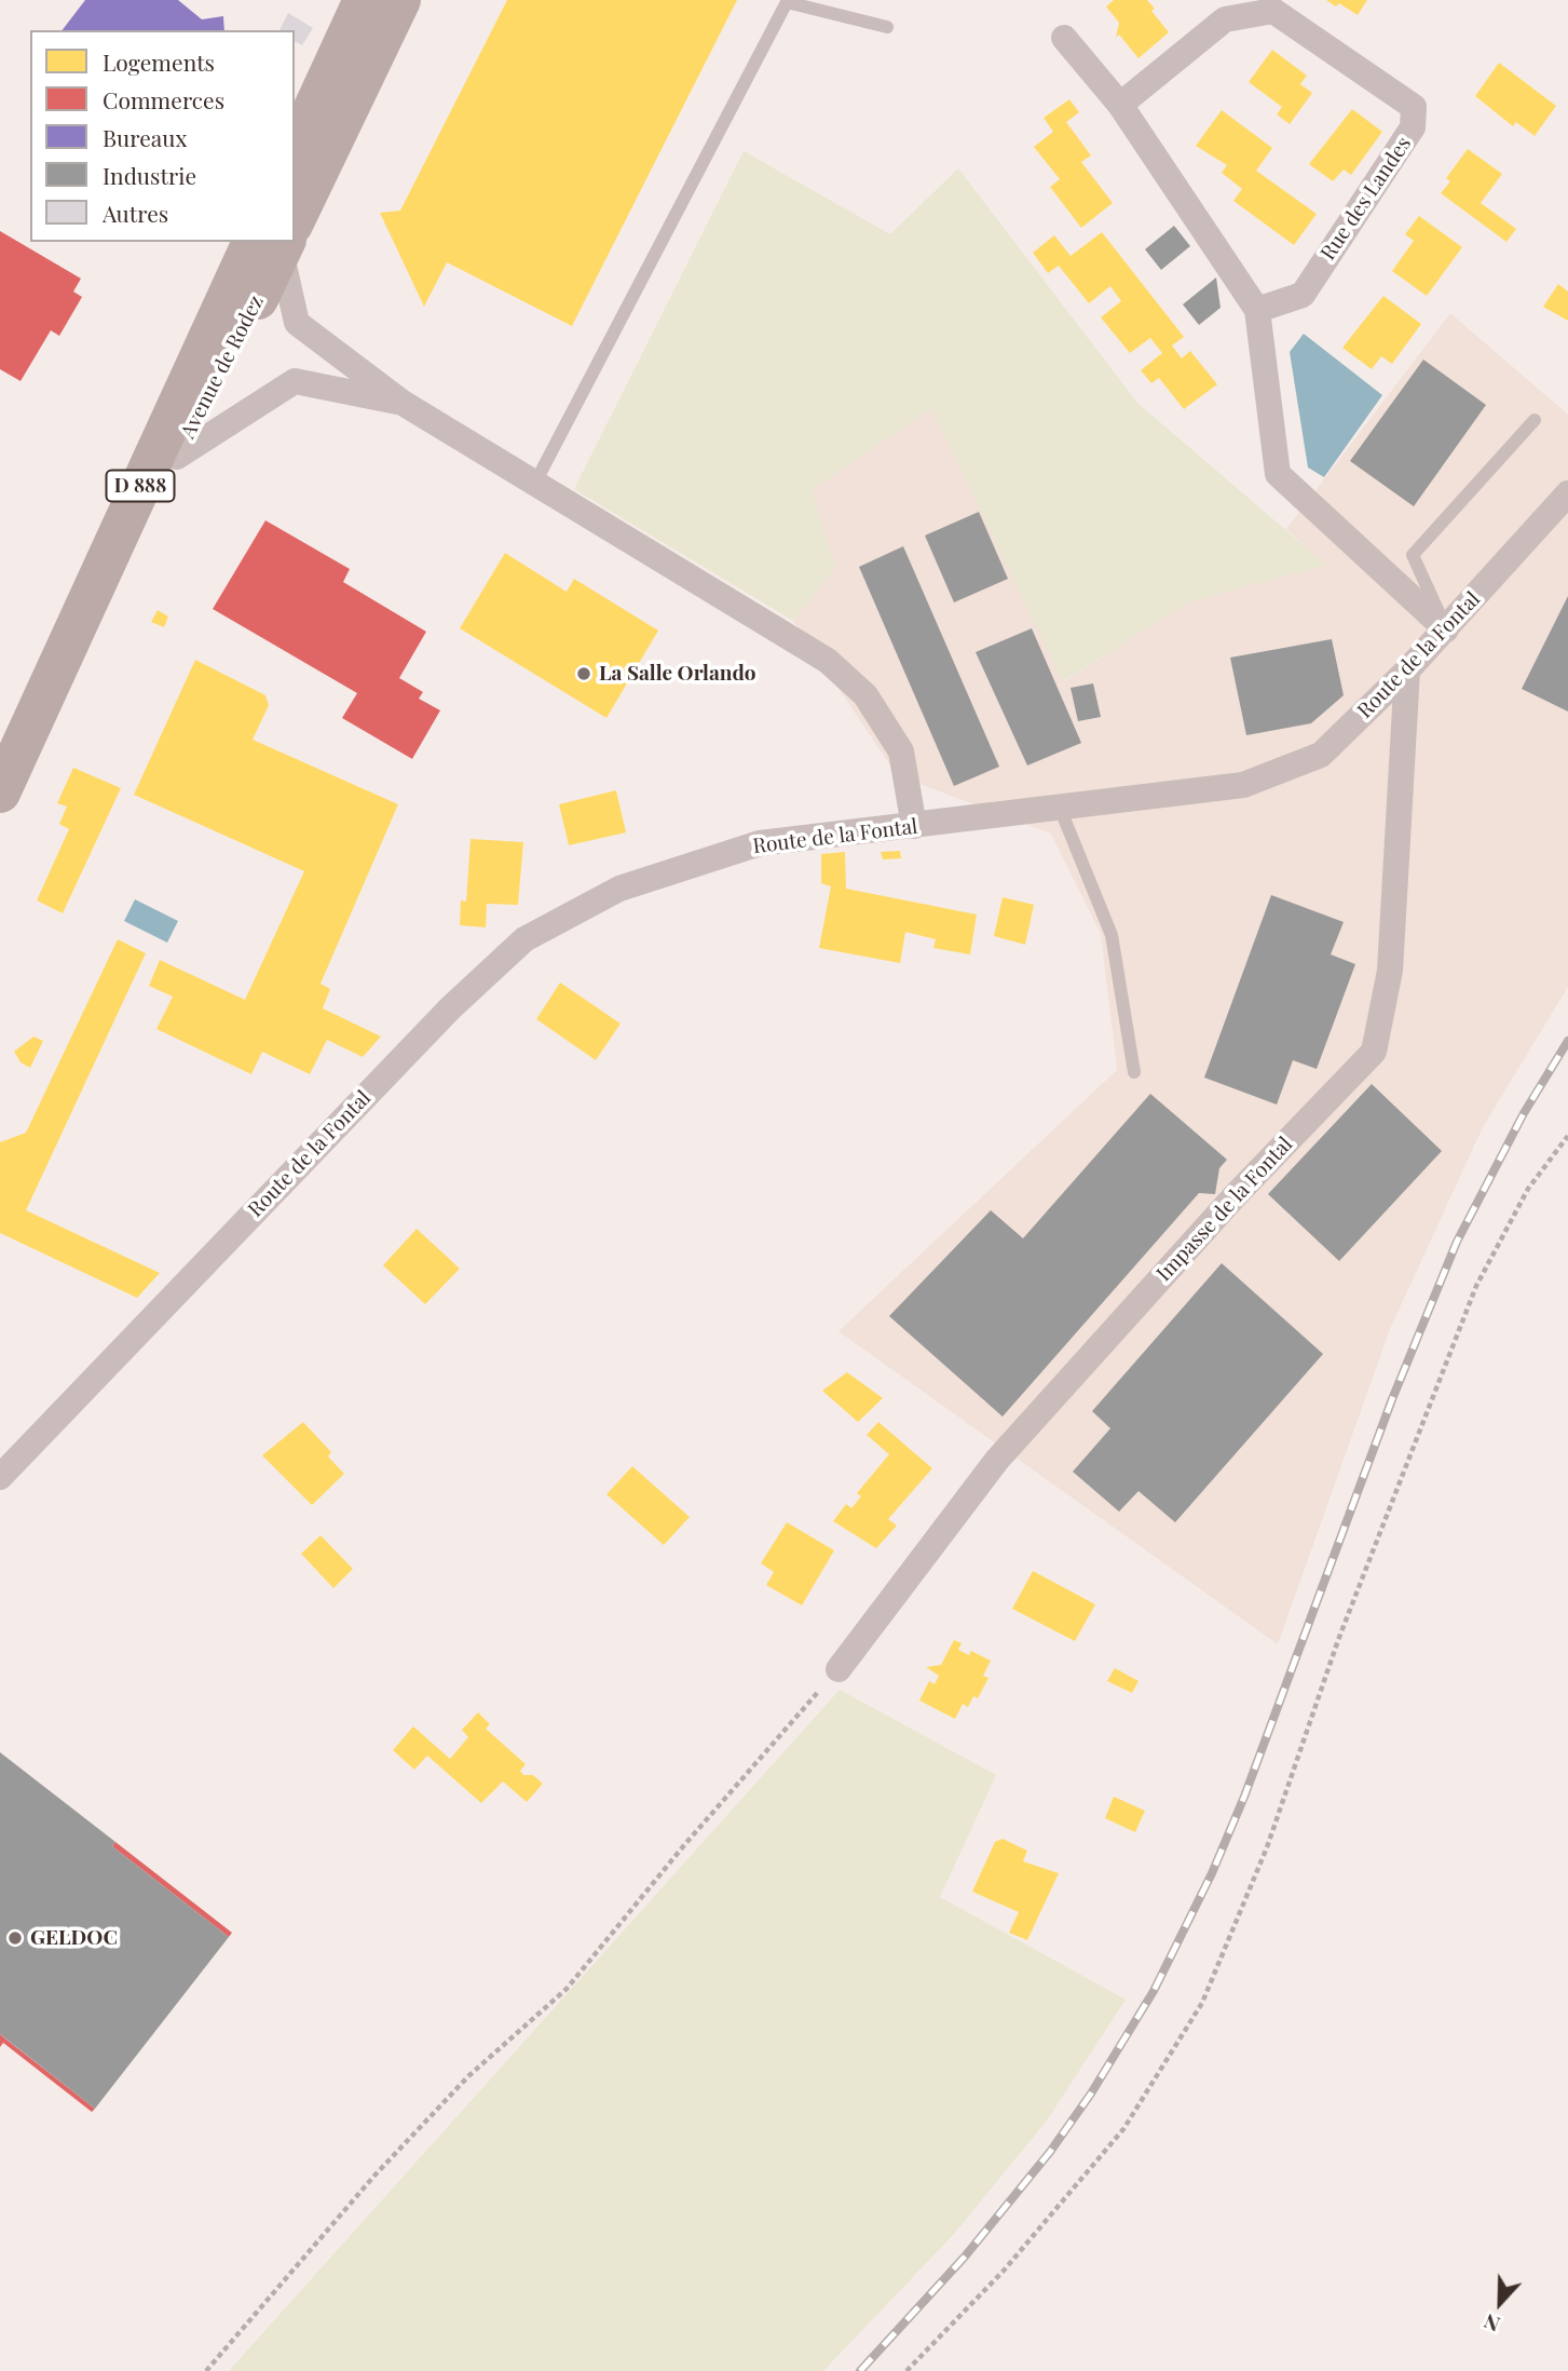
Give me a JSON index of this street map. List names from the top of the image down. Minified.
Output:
{"streets":{"main road":["Avenue de Rodez","D 888"],"street":["Rue des Landes","Route de la Fontal","Impasse de la Fontal"]},"crossings":[["Route de la Fontal","Impasse de la Fontal"]],"places":["La Salle Orlando","GELDOC"],"legend":["Logements","Commerces","Bureaux","Industrie","Autres"],"north":"bottom"}
